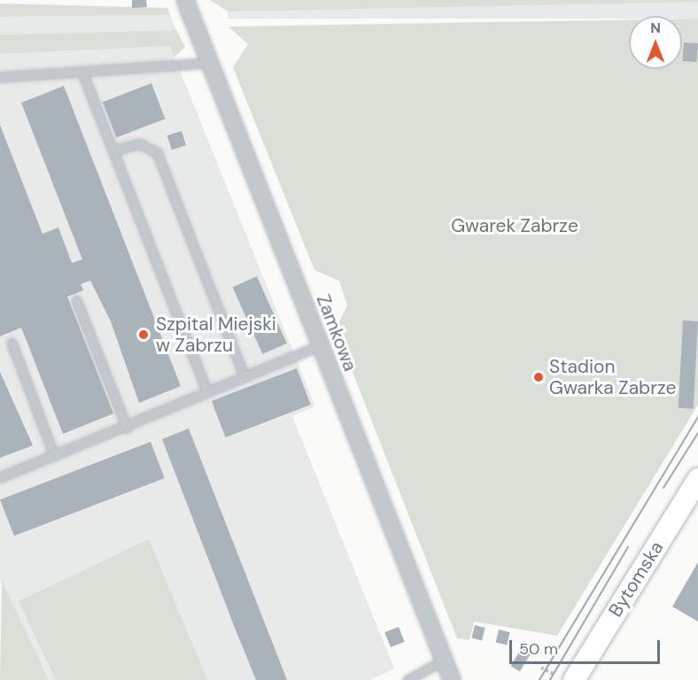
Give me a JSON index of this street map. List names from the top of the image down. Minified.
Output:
{"streets":{"street":["Zamkowa","Bytomska"]},"parks":["Gwarek Zabrze"],"places":["Szpital Miejski w Zabrzu","Stadion Gwarka Zabrze"],"scale_bar":"50 m","north":"top"}
